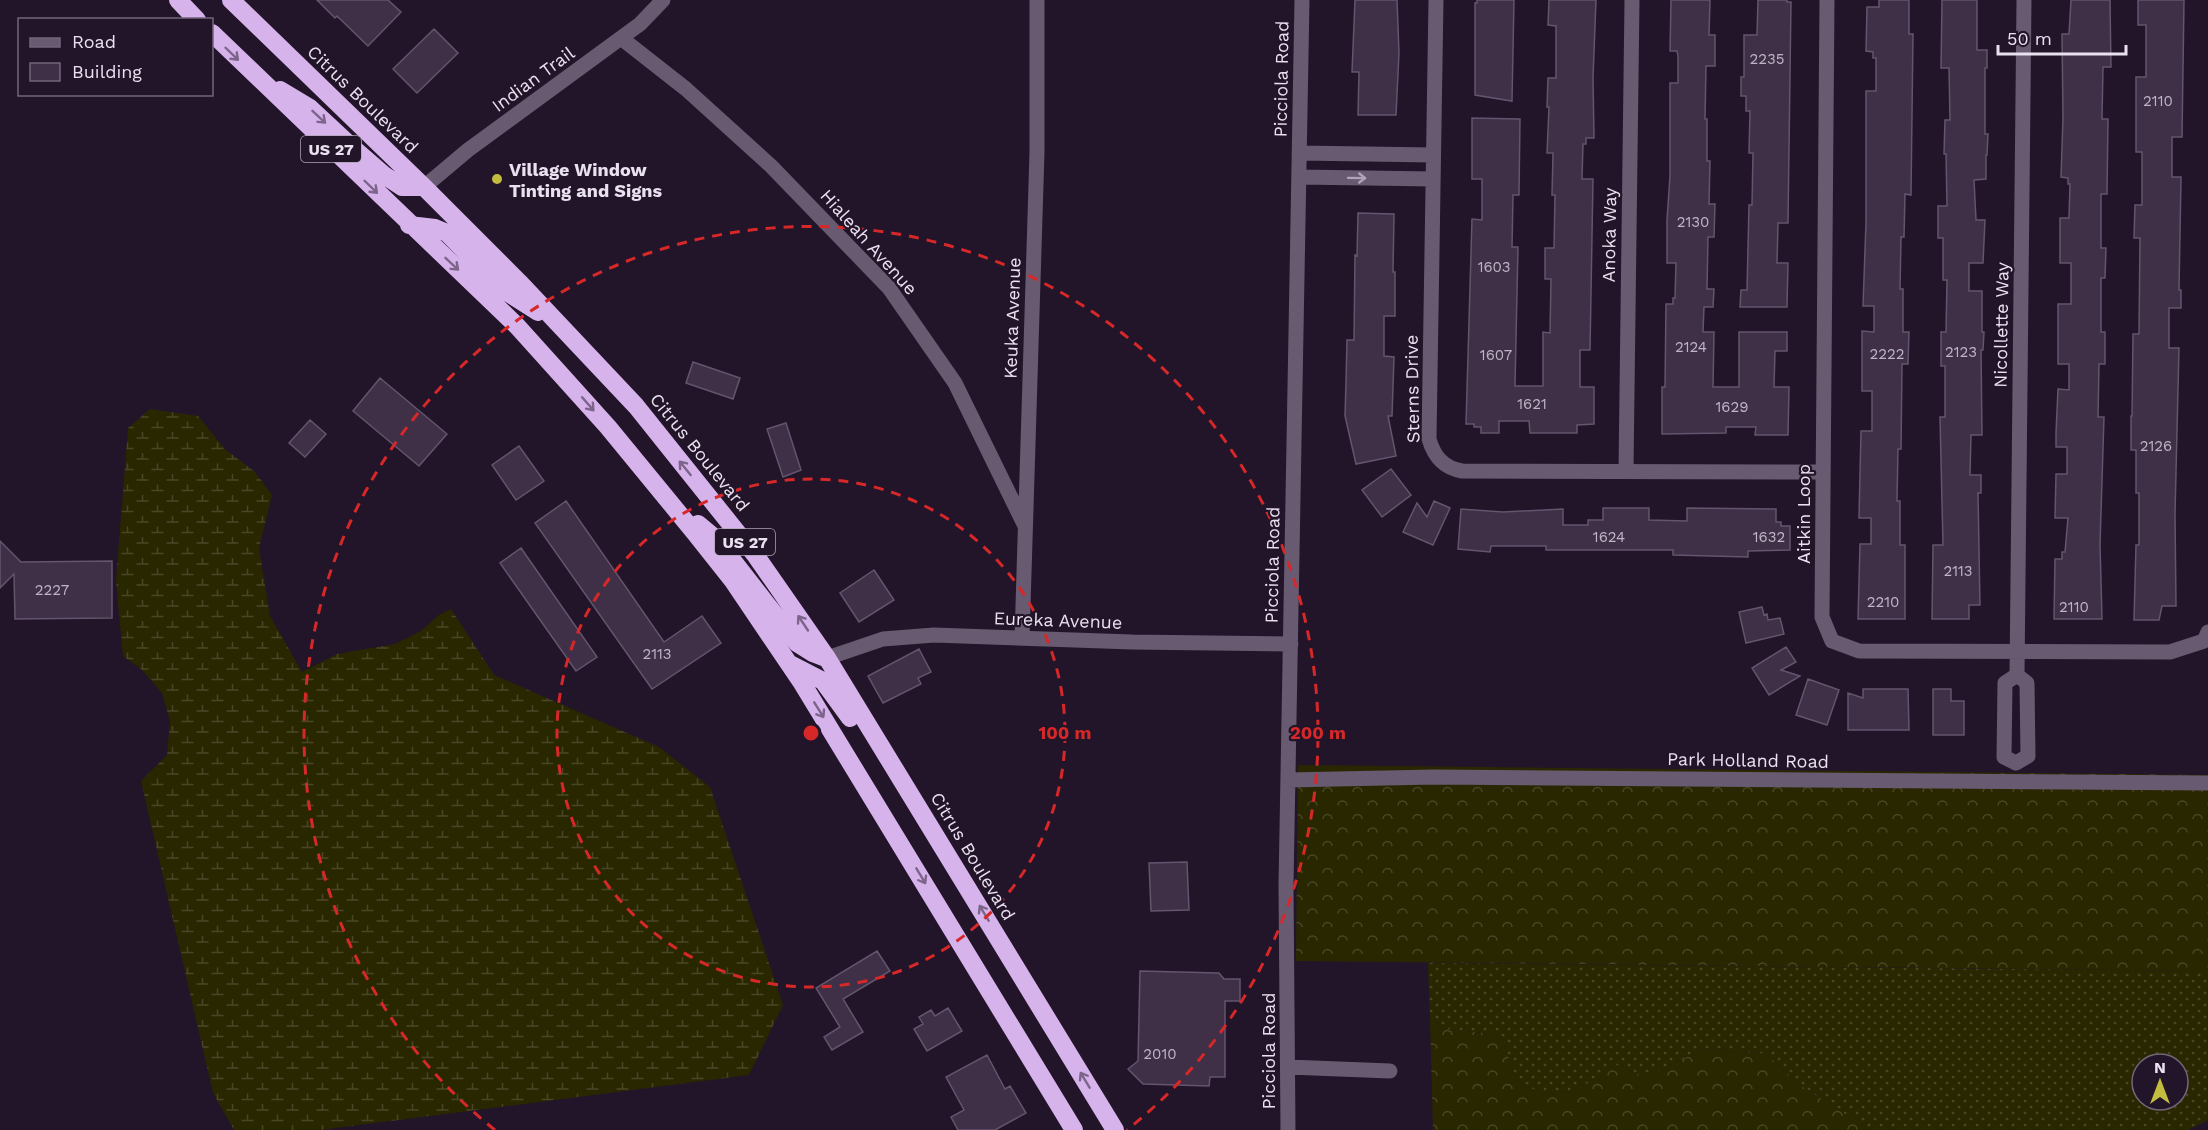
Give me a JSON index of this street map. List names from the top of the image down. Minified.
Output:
{"streets":{"highway":["Citrus Boulevard","US 27"],"street":["Indian Trail","Picciola Road","Anoka Way","Hialeah Avenue","Keuka Avenue","Nicollette Way","Sterns Drive","Aitkin Loop","Eureka Avenue","Park Holland Road"]},"crossings":[["Indian Trail","Citrus Boulevard"],["Indian Trail","Hialeah Avenue"],["Picciola Road","Eureka Avenue"],["Picciola Road","Park Holland Road"],["Citrus Boulevard","Eureka Avenue"],["Anoka Way","Sterns Drive"],["Hialeah Avenue","Keuka Avenue"],["Keuka Avenue","Eureka Avenue"],["Nicollette Way","Aitkin Loop"],["Sterns Drive","Aitkin Loop"]],"places":["Village Window Tinting and Signs"],"house_numbers":["2235","2110","2130","1603","2124","2123","2222","1607","1621","1629","2126","1624","1632","2113","2227","2210","2110","2113","2010"],"legend":["Road","Building"],"scale_bar":"50 m","north":"top","rings":["100 m","200 m"]}
